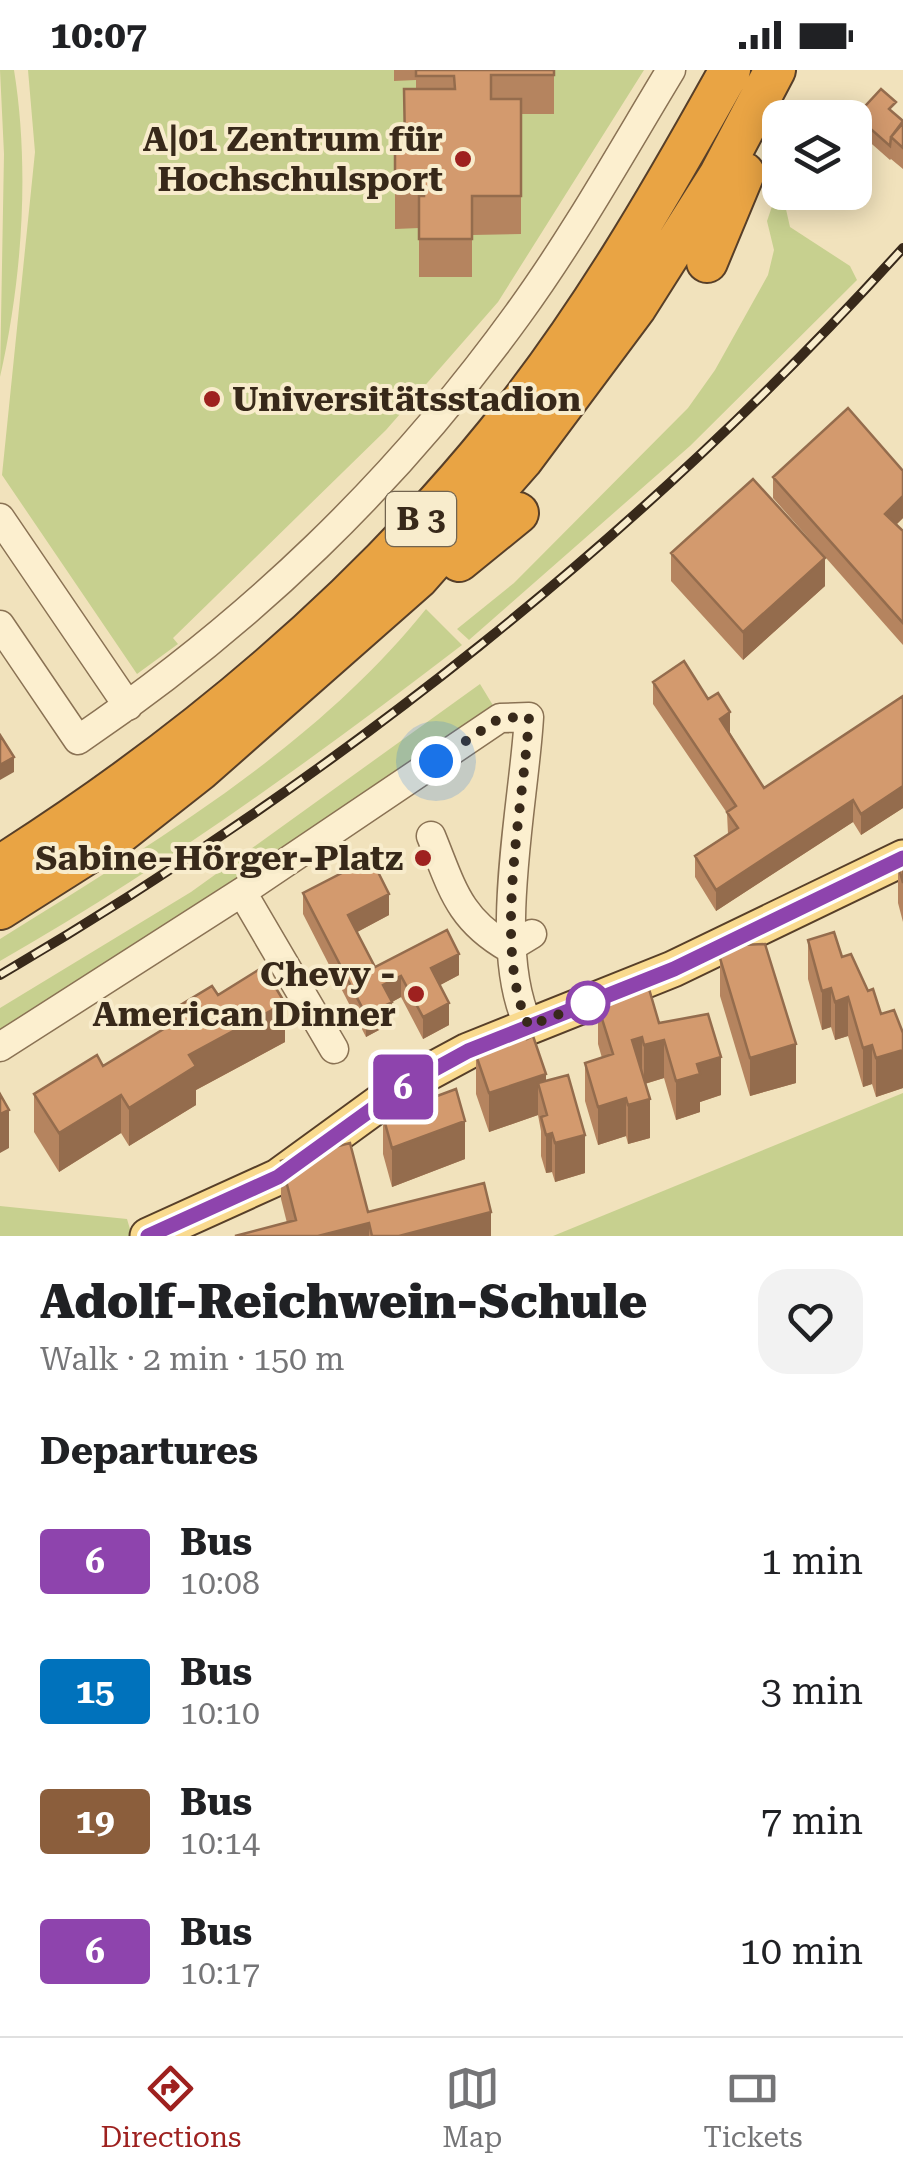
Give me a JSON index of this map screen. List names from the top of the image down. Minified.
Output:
{"streets":{"highway":["B 3"]},"places":["A|01 Zentrum für Hochschulsport","Universitätsstadion","Sabine-Hörger-Platz","Chevy - American Dinner"],"lines":["bus line 6"],"page":{"status":"10:07","on_map":"6","heading":[["Adolf-Reichwein-Schule","Walk · 2 min · 150 m"],"Departures"],"list":[{"mark":"6","name":"Bus","note":"10:08","value":"1 min"},{"mark":"15","name":"Bus","note":"10:10","value":"3 min"},{"mark":"19","name":"Bus","note":"10:14","value":"7 min"},{"mark":"6","name":"Bus","note":"10:17","value":"10 min"}],"tabs":["Directions","Map","Tickets"]}}
